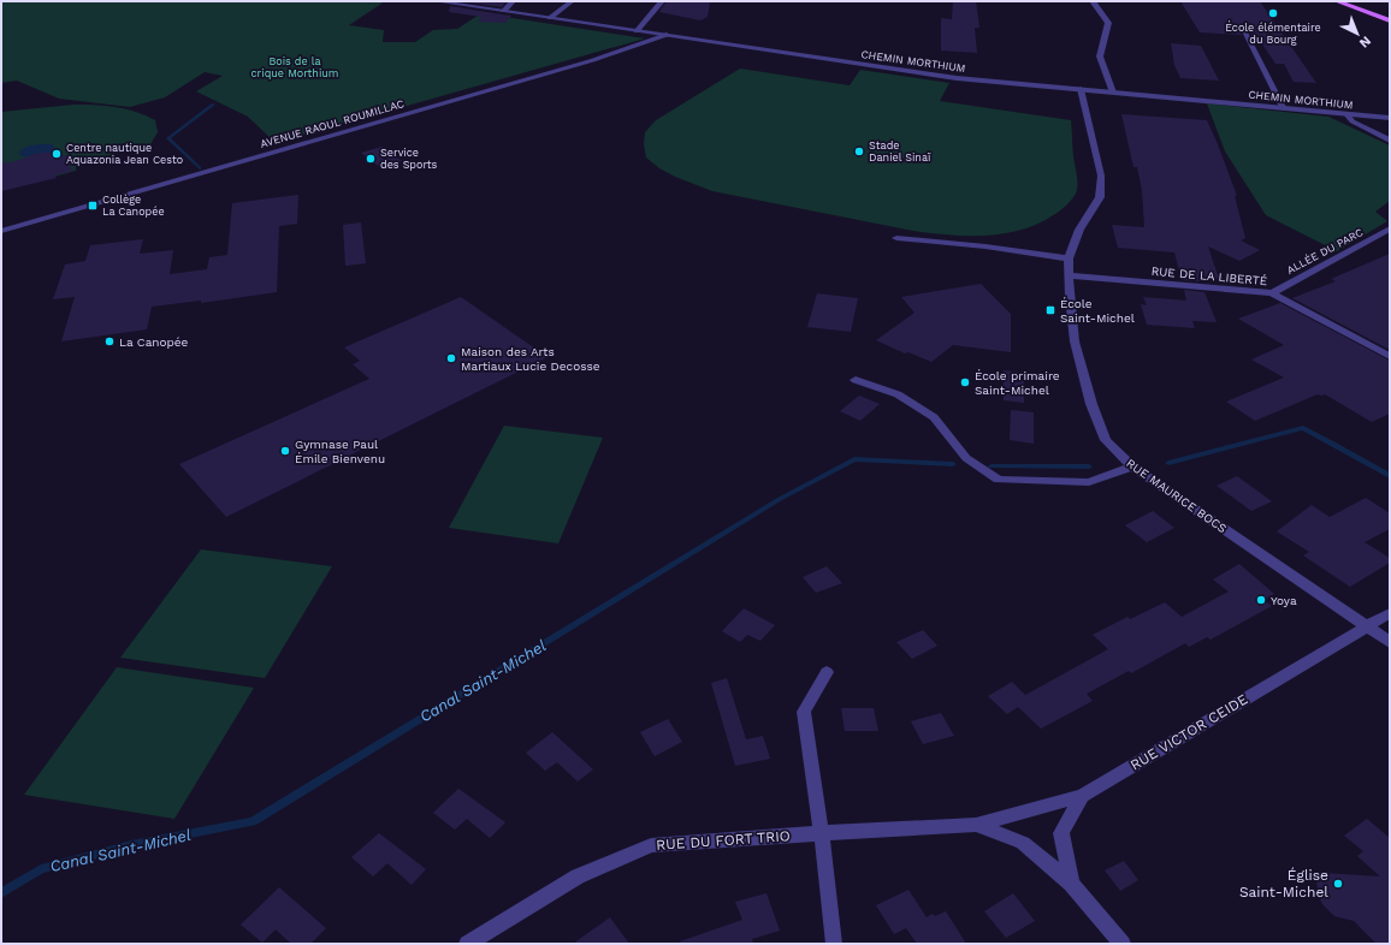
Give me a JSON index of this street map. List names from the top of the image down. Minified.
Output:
{"streets":{"street":["CHEMIN MORTHIUM","AVENUE RAOUL ROUMILLAC","ALLÉE DU PARC","RUE DE LA LIBERTÉ","RUE MAURICE BOCS","RUE VICTOR CEIDE","RUE DU FORT TRIO"]},"crossings":[["CHEMIN MORTHIUM","AVENUE RAOUL ROUMILLAC"],["ALLÉE DU PARC","RUE DE LA LIBERTÉ"],["RUE DE LA LIBERTÉ","RUE MAURICE BOCS"],["RUE MAURICE BOCS","RUE VICTOR CEIDE"],["RUE VICTOR CEIDE","RUE DU FORT TRIO"]],"water":["Canal Saint-Michel"],"parks":["Bois de la crique Morthium"],"places":{"other":["École élémentaire du Bourg","Stade Daniel Sinaï","Centre nautique Aquazonia Jean Cesto","Service des Sports","La Canopée","Maison des Arts Martiaux Lucie Decosse","École primaire Saint-Michel","Gymnase Paul Émile Bienvenu","Yoya","Église Saint-Michel"],"transit":["Collège La Canopée","École Saint-Michel"]},"north":"bottom right"}
